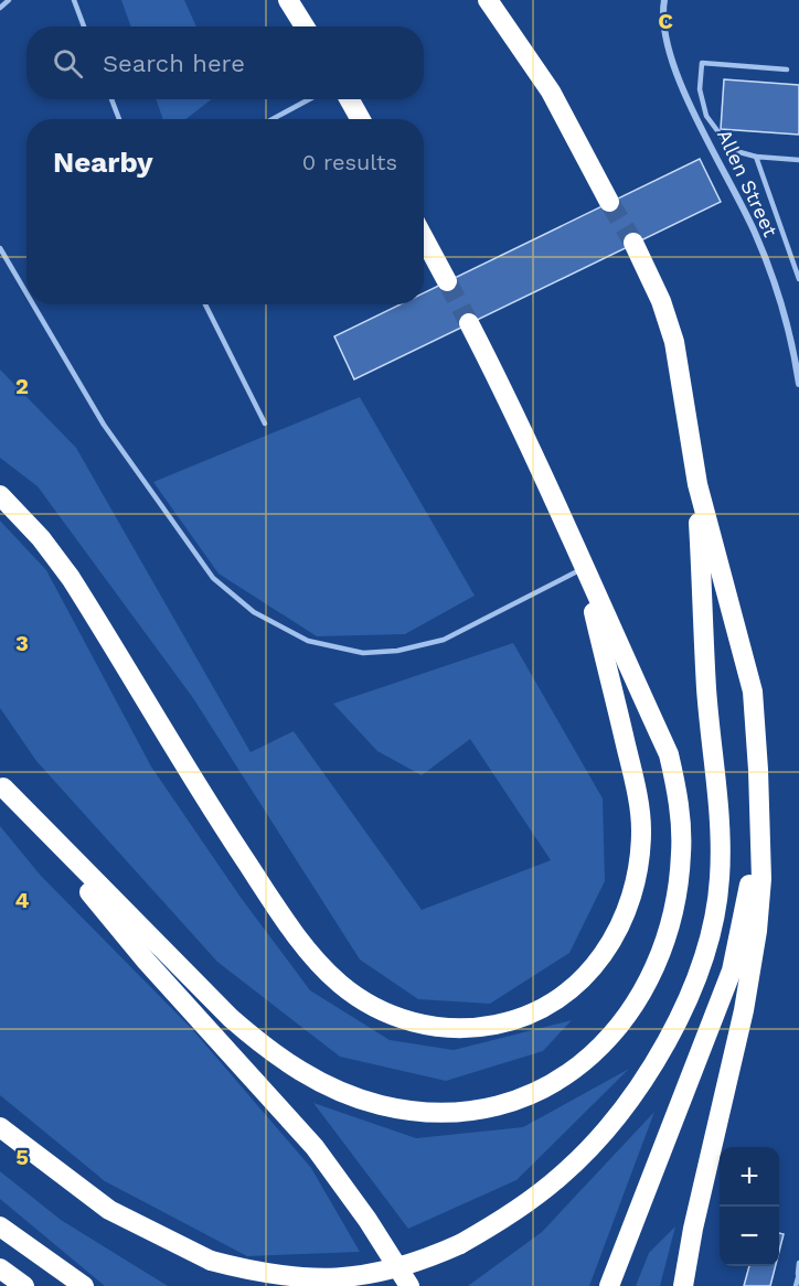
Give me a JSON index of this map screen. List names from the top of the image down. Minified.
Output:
{"streets":{"street":["Allen Street"]},"page":{"search":"Search here","heading":["Nearby","0 results"],"map_buttons":["+","−"]},"grid":{"columns":["C"],"rows":["2","3","4","5"]}}
